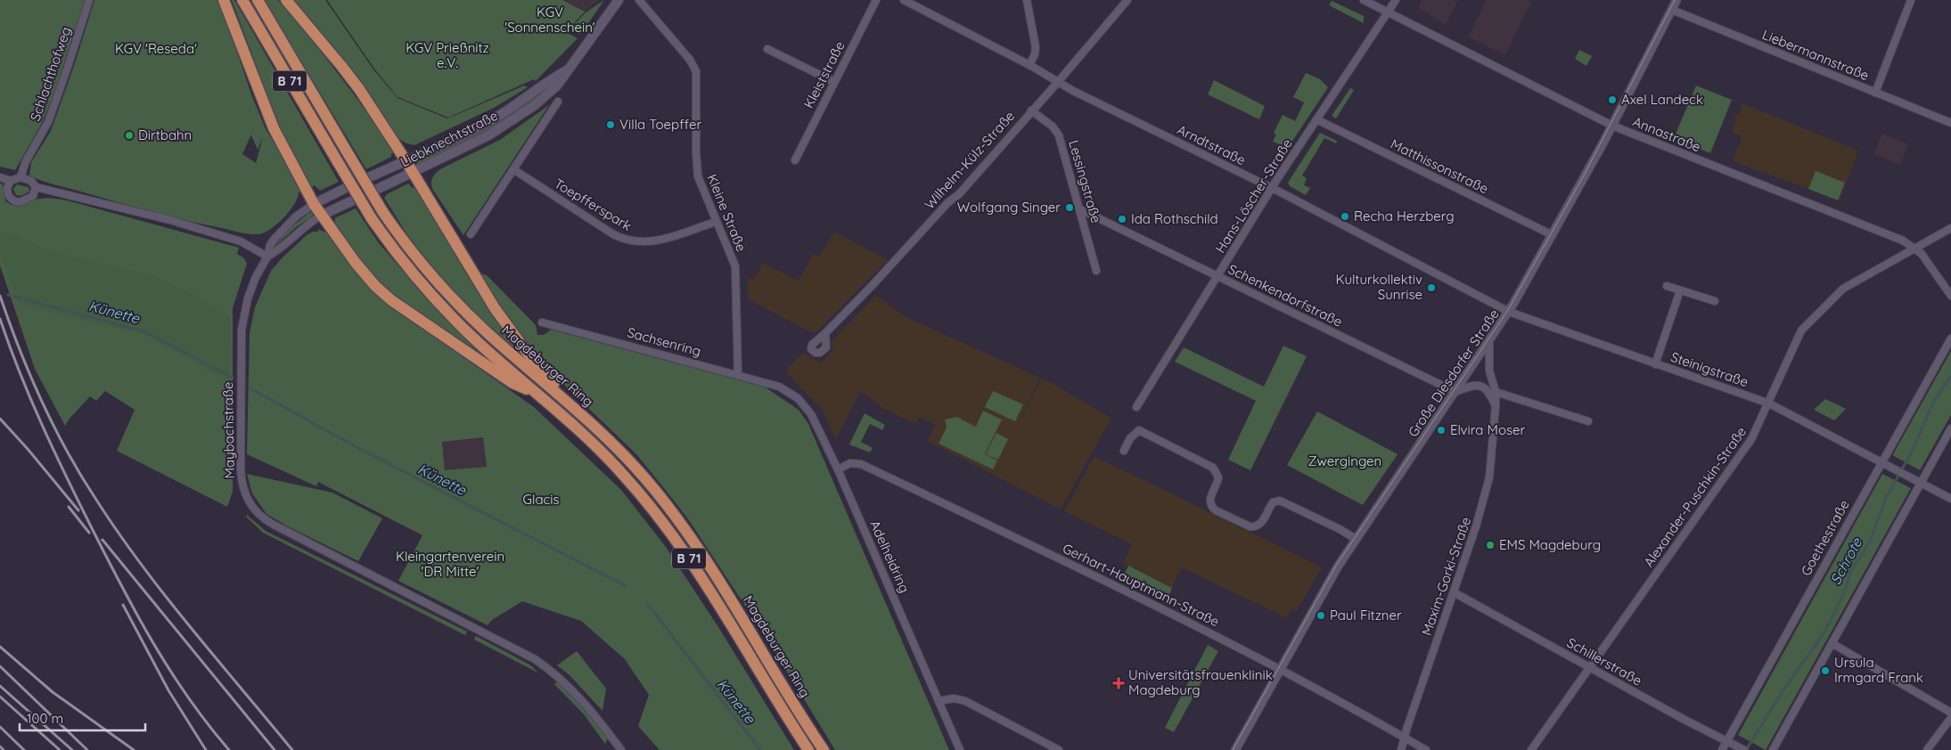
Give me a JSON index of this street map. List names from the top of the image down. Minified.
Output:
{"streets":{"highway":["B 71","Magdeburger Ring"],"main road":["Liebknechtstraße"],"street":["Liebermannstraße","Schlachthofweg","Kleiststraße","Annastraße","Arndtstraße","Wilhelm-Külz-Straße","Matthissonstraße","Lessingstraße","Hans-Löscher-Straße","Toepfferspark","Kleine Straße","Schenkendorfstraße","Sachsenring","Steinigstraße","Große Diesdorfer Straße","Maybachstraße","Alexander-Puschkin-Straße","Goethestraße","Adelheidring","Maxim-Gorki-Straße","Gerhart-Hauptmann-Straße","Schillerstraße"]},"crossings":[["Liebermannstraße","Große Diesdorfer Straße"],["Annastraße","Hans-Löscher-Straße"],["Annastraße","Große Diesdorfer Straße"],["Annastraße","Alexander-Puschkin-Straße"],["Arndtstraße","Wilhelm-Külz-Straße"],["Arndtstraße","Hans-Löscher-Straße"],["Arndtstraße","Steinigstraße"],["Arndtstraße","Große Diesdorfer Straße"],["Wilhelm-Külz-Straße","Lessingstraße"],["Matthissonstraße","Hans-Löscher-Straße"],["Matthissonstraße","Große Diesdorfer Straße"],["Lessingstraße","Schenkendorfstraße"],["Hans-Löscher-Straße","Schenkendorfstraße"],["Toepfferspark","Kleine Straße"],["Kleine Straße","Sachsenring"],["Schenkendorfstraße","Große Diesdorfer Straße"],["Sachsenring","Adelheidring"],["Steinigstraße","Große Diesdorfer Straße"],["Steinigstraße","Alexander-Puschkin-Straße"],["Steinigstraße","Goethestraße"],["Große Diesdorfer Straße","Maxim-Gorki-Straße"],["Große Diesdorfer Straße","Gerhart-Hauptmann-Straße"],["Alexander-Puschkin-Straße","Schillerstraße"],["Goethestraße","Schillerstraße"],["Adelheidring","Gerhart-Hauptmann-Straße"],["Maxim-Gorki-Straße","Gerhart-Hauptmann-Straße"],["Maxim-Gorki-Straße","Schillerstraße"]],"water":["Künette","Schrote"],"parks":["KGV 'Sonnenschein'","KGV Prießnitz e.V.","KGV 'Reseda'","Zwergingen","Glacis","Kleingartenverein 'DR Mitte'"],"places":{"other":["Axel Landeck","Villa Toepffer","Dirtbahn","Wolfgang Singer","Recha Herzberg","Ida Rothschild","Kulturkollektiv Sunrise","Elvira Moser","EMS Magdeburg","Paul Fitzner","Ursula Irmgard Frank"],"health":["Universitätsfrauenklinik Magdeburg"]},"scale_bar":"100 m"}
